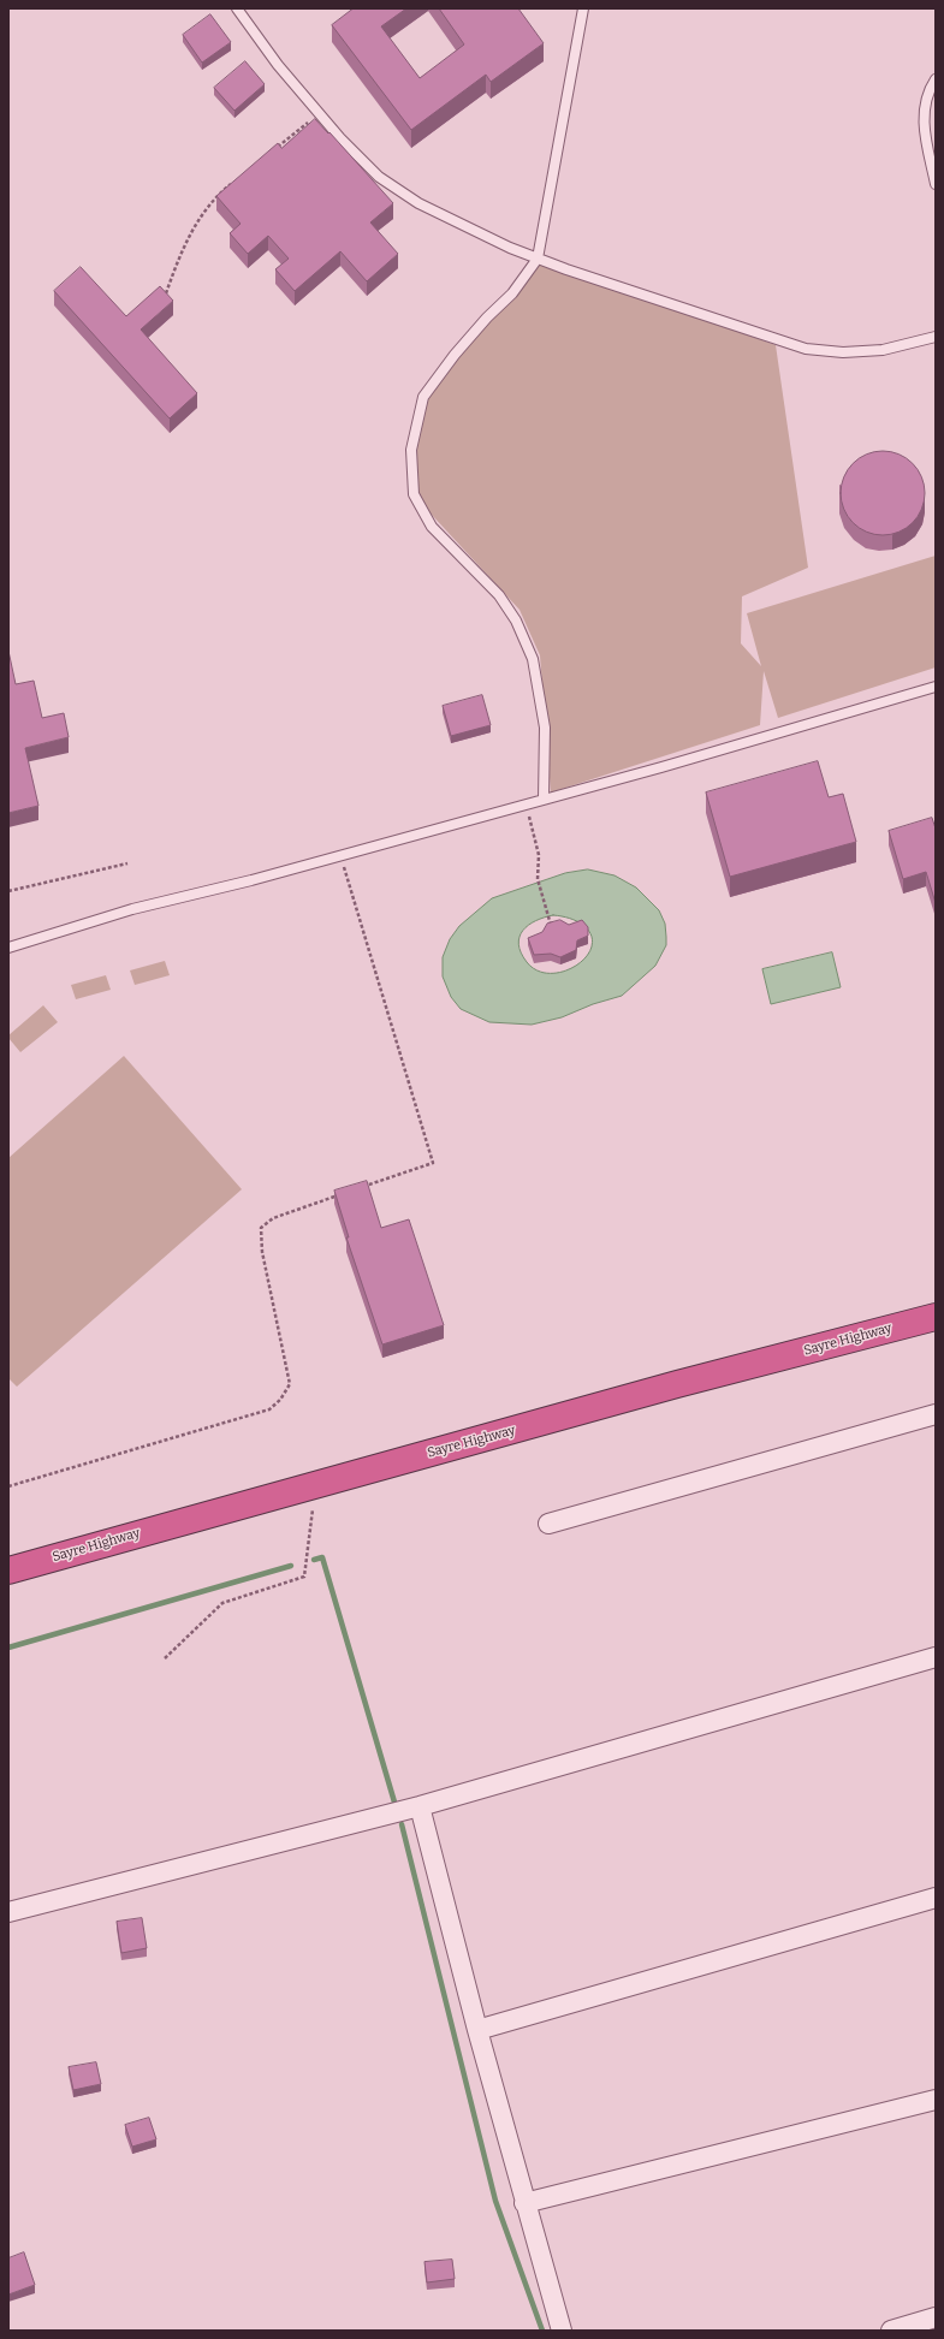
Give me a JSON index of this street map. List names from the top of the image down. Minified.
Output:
{"streets":{"highway":["Sayre Highway"]}}
